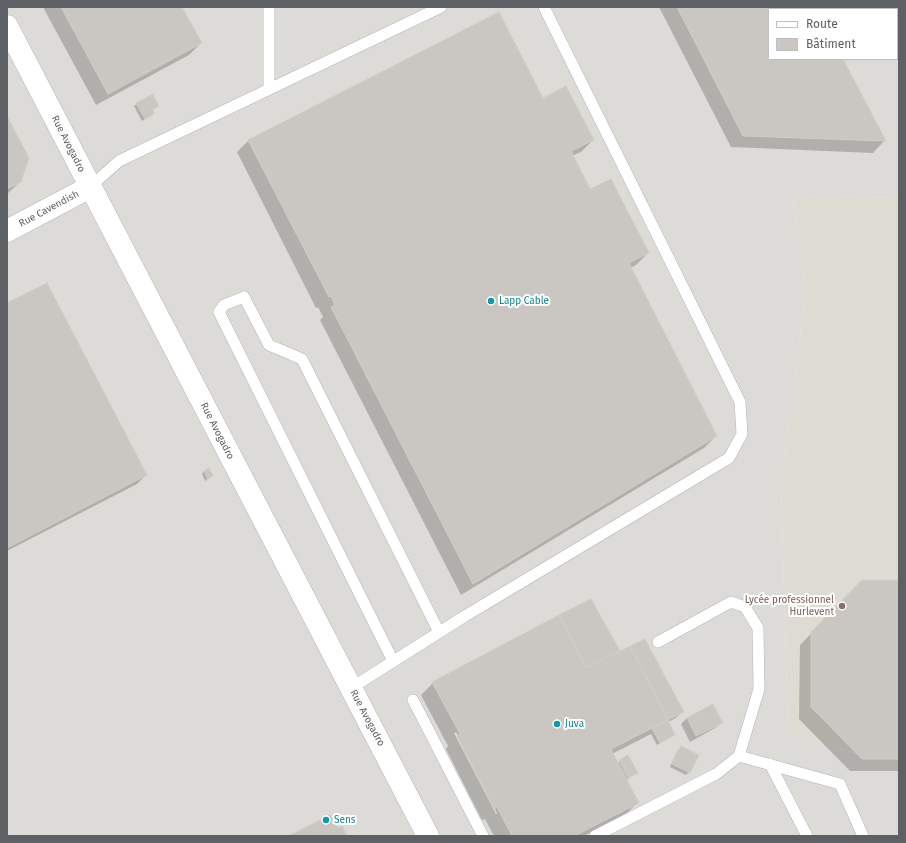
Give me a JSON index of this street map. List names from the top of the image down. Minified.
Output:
{"streets":{"street":["Rue Avogadro","Rue Cavendish"]},"crossings":[["Rue Avogadro","Rue Cavendish"]],"places":["Lapp Cable","Lycée professionnel Hurlevent","Juva","Sens"],"legend":["Route","Bâtiment"]}
